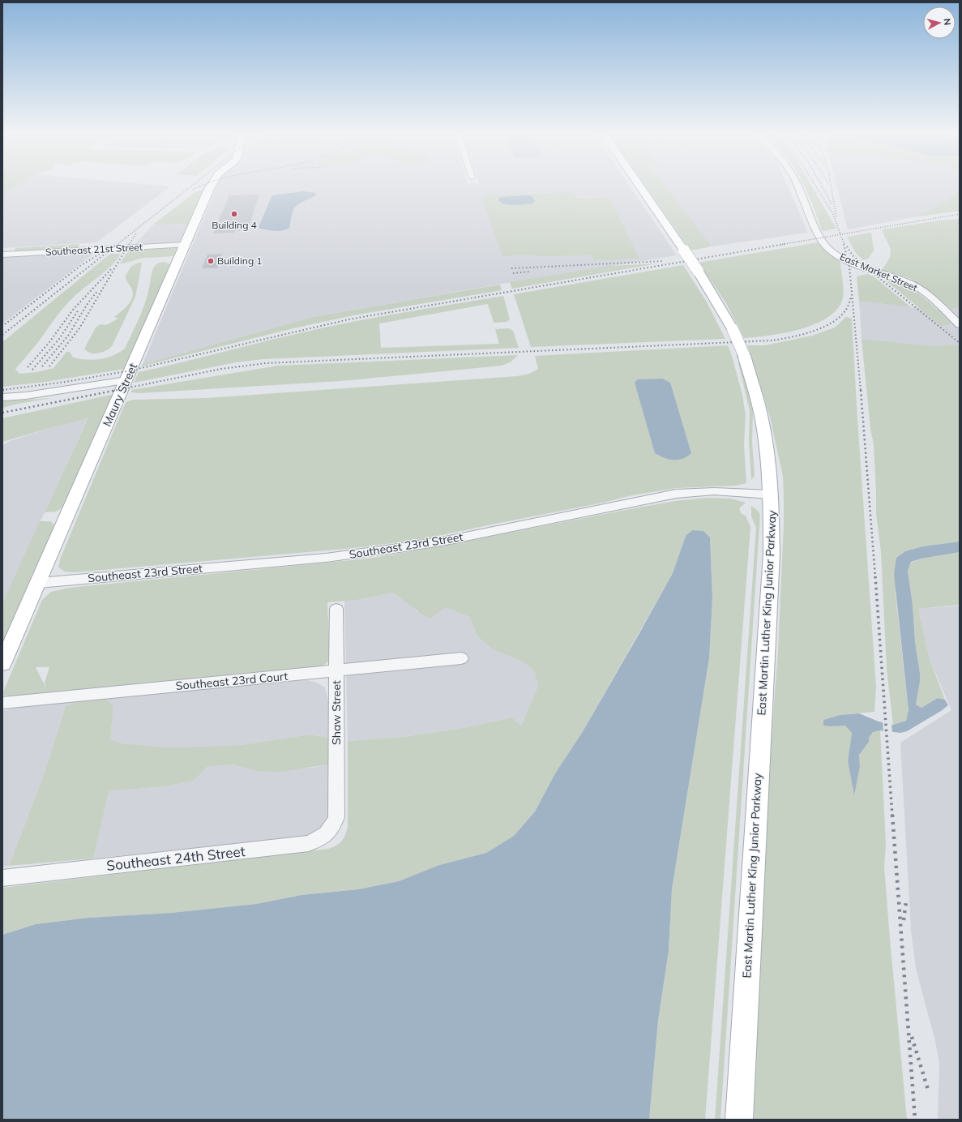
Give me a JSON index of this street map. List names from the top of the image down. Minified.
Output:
{"streets":{"main road":["Maury Street","East Martin Luther King Junior Parkway"],"street":["Southeast 21st Street","East Market Street","Southeast 23rd Street","Southeast 23rd Court","Shaw Street","Southeast 24th Street"]},"crossings":[["Southeast 21st Street","Maury Street"],["Maury Street","Southeast 23rd Street"],["Southeast 23rd Street","East Martin Luther King Junior Parkway"],["Southeast 23rd Court","Shaw Street"],["Shaw Street","Southeast 24th Street"]],"places":["Building 4","Building 1"],"north":"right"}
